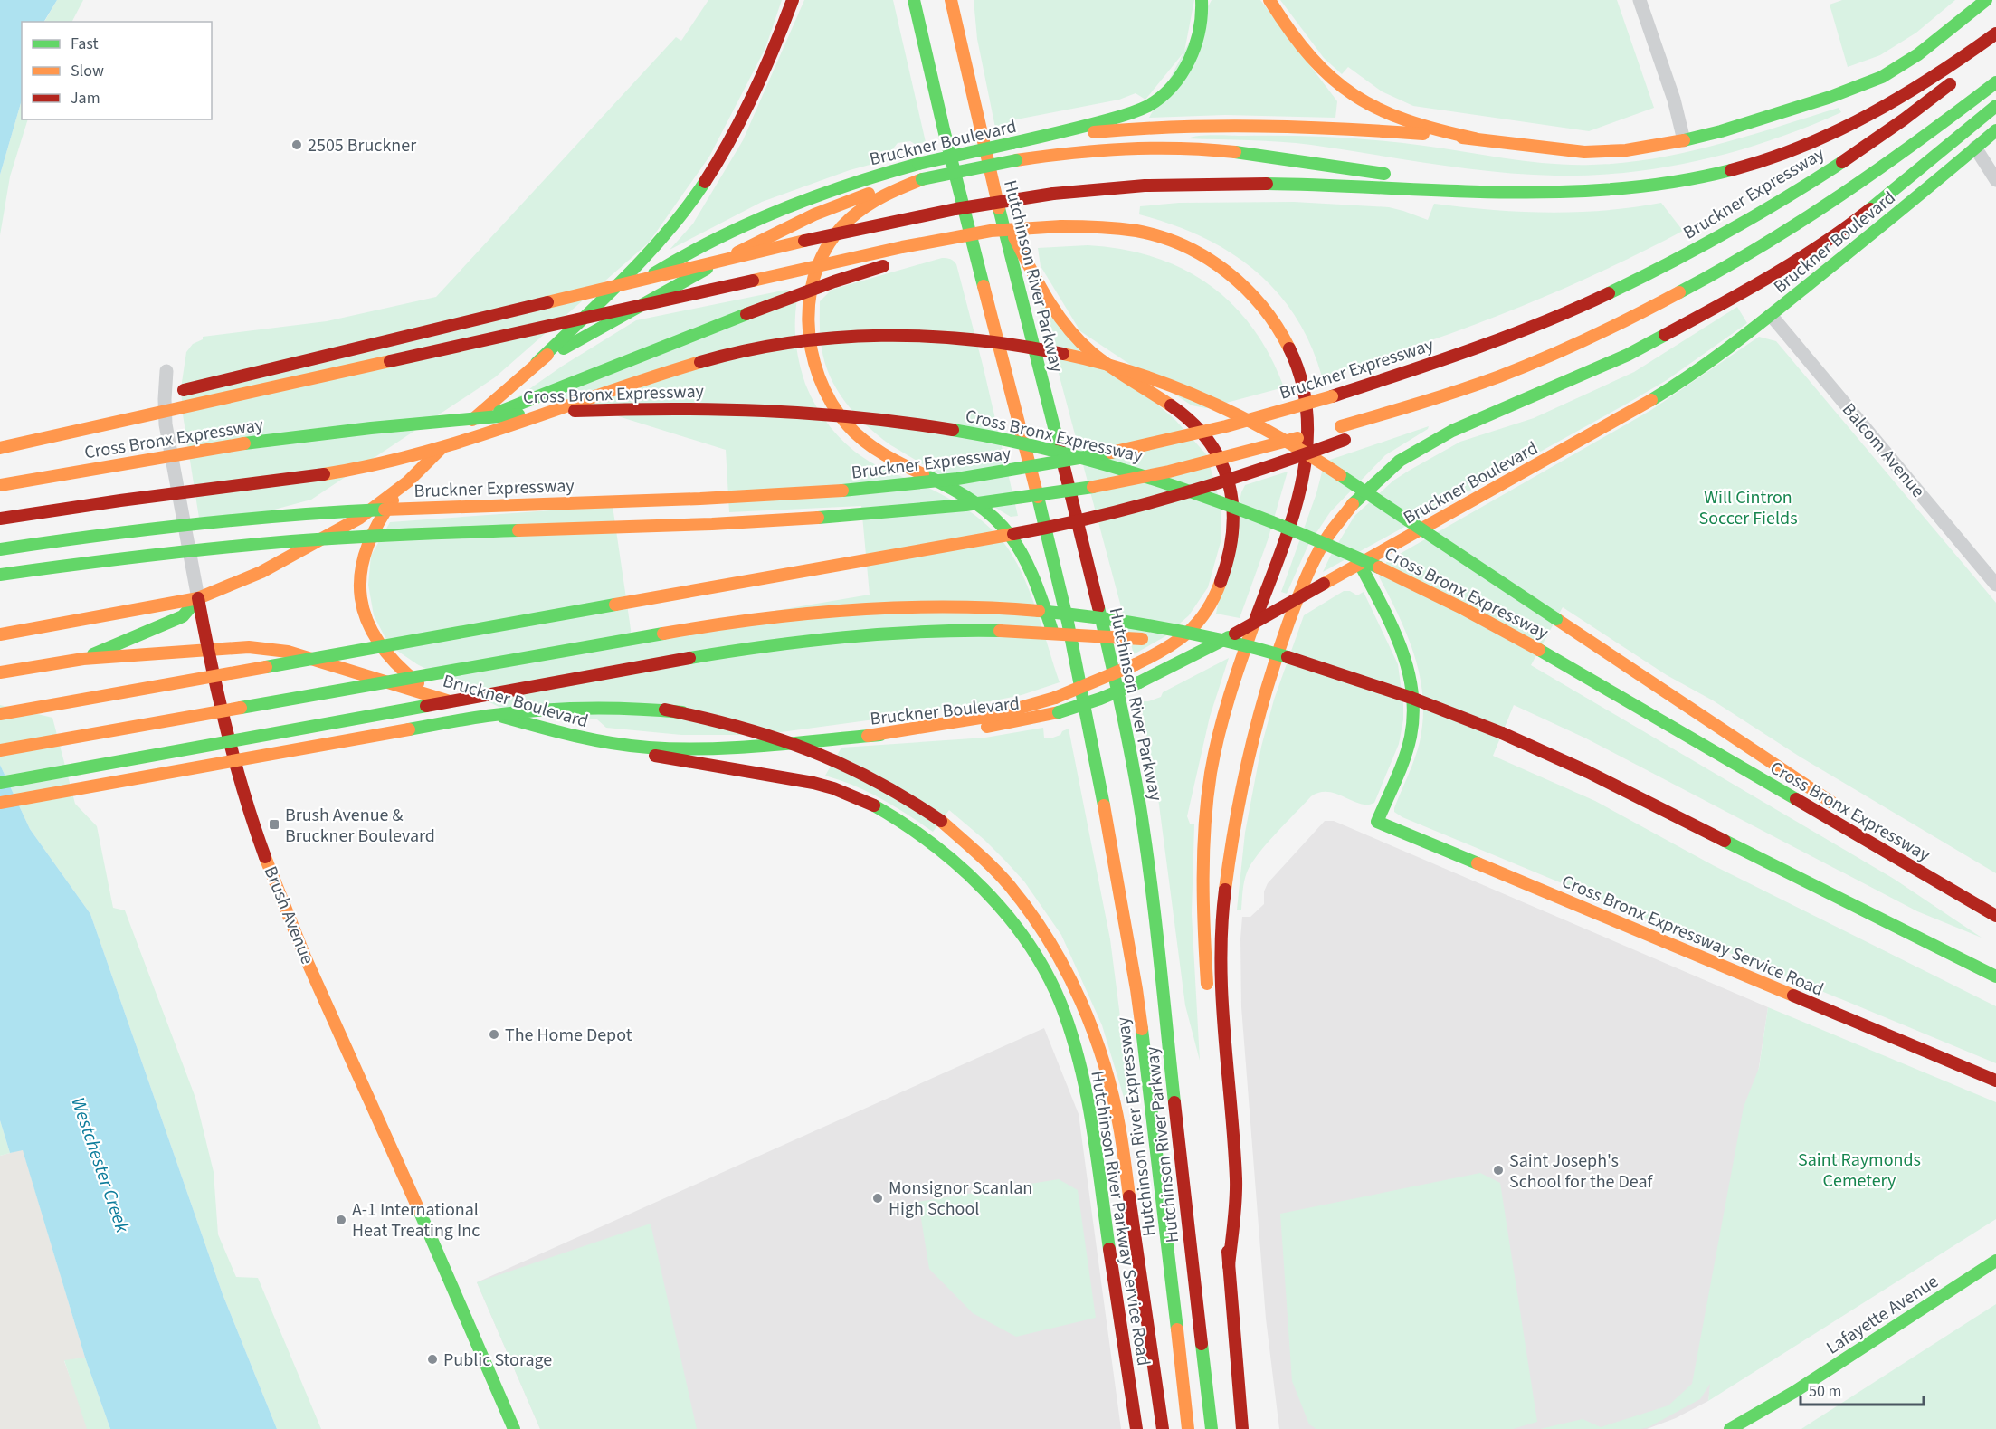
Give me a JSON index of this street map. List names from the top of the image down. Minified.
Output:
{"streets":{"main road":["Bruckner Boulevard","Bruckner Expressway","Hutchinson River Parkway","Cross Bronx Expressway","Brush Avenue","Cross Bronx Expressway Service Road","Hutchinson River Expressway","Hutchinson River Parkway Service Road","Lafayette Avenue"],"street":["Balcom Avenue"]},"crossings":[["Bruckner Boulevard","Balcom Avenue"],["Bruckner Boulevard","Brush Avenue"],["Bruckner Boulevard","Cross Bronx Expressway Service Road"],["Bruckner Boulevard","Hutchinson River Parkway Service Road"]],"water":["Westchester Creek"],"parks":["Will Cintron Soccer Fields","Saint Raymonds Cemetery"],"places":{"other":["2505 Bruckner","The Home Depot","Saint Joseph's School for the Deaf","Monsignor Scanlan High School","A-1 International Heat Treating Inc","Public Storage"],"transit":["Brush Avenue & Bruckner Boulevard"]},"legend":["Fast","Slow","Jam"],"scale_bar":"50 m"}
